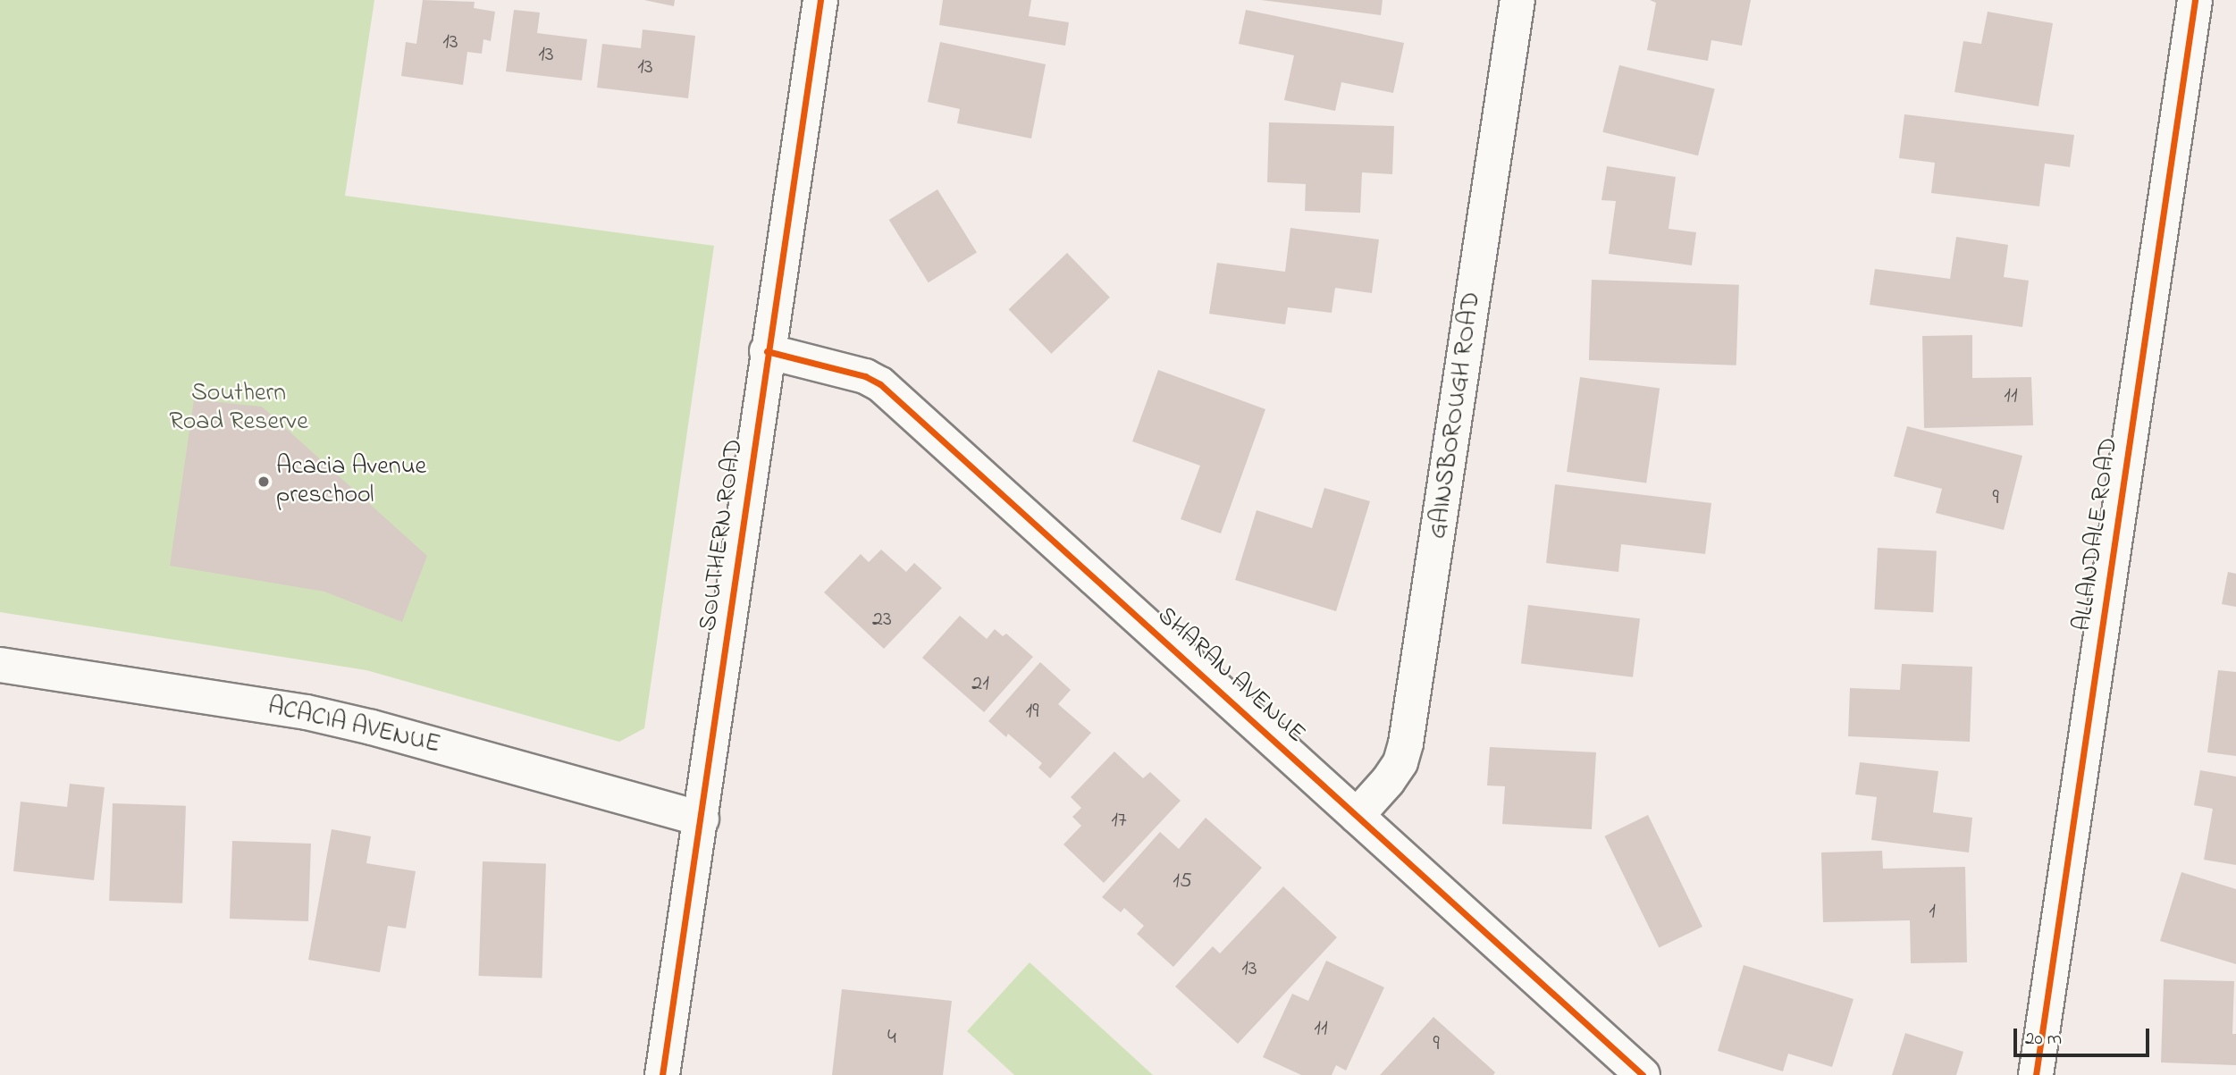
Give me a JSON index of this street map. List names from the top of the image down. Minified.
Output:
{"streets":{"street":["GAINSBOROUGH ROAD","ALLANDALE ROAD","SOUTHERN ROAD","SHARAN AVENUE","ACACIA AVENUE"]},"crossings":[["GAINSBOROUGH ROAD","SHARAN AVENUE"],["SOUTHERN ROAD","SHARAN AVENUE"],["SOUTHERN ROAD","ACACIA AVENUE"]],"parks":["Southern Road Reserve"],"places":["Acacia Avenue preschool"],"house_numbers":["13","13","13","11","9","23","21","19","17","15","1","13","11","4","9"],"scale_bar":"20 m"}
